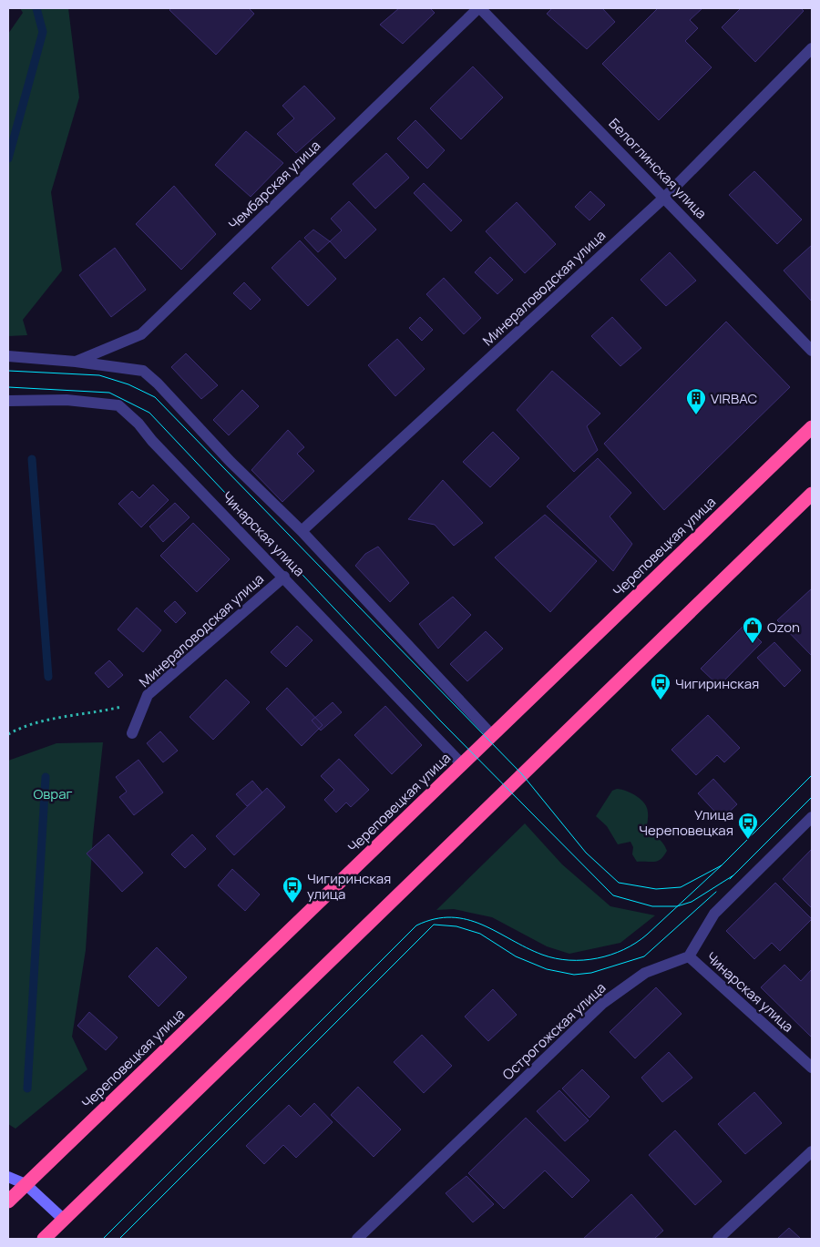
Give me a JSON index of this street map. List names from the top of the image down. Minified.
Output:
{"streets":{"highway":["Череповецкая улица"],"street":["Белоглинская улица","Чембарская улица","Минераловодская улица","Чинарская улица","Острогожская улица"]},"crossings":[["Белоглинская улица","Чембарская улица"],["Белоглинская улица","Минераловодская улица"],["Чембарская улица","Чинарская улица"],["Минераловодская улица","Чинарская улица"],["Чинарская улица","Череповецкая улица"],["Чинарская улица","Острогожская улица"]],"parks":["Овраг"],"places":{"building":["VIRBAC"],"shop":["Ozon"],"bus stop":["Чигиринская","Улица Череповецкая","Чигиринская улица"]}}
